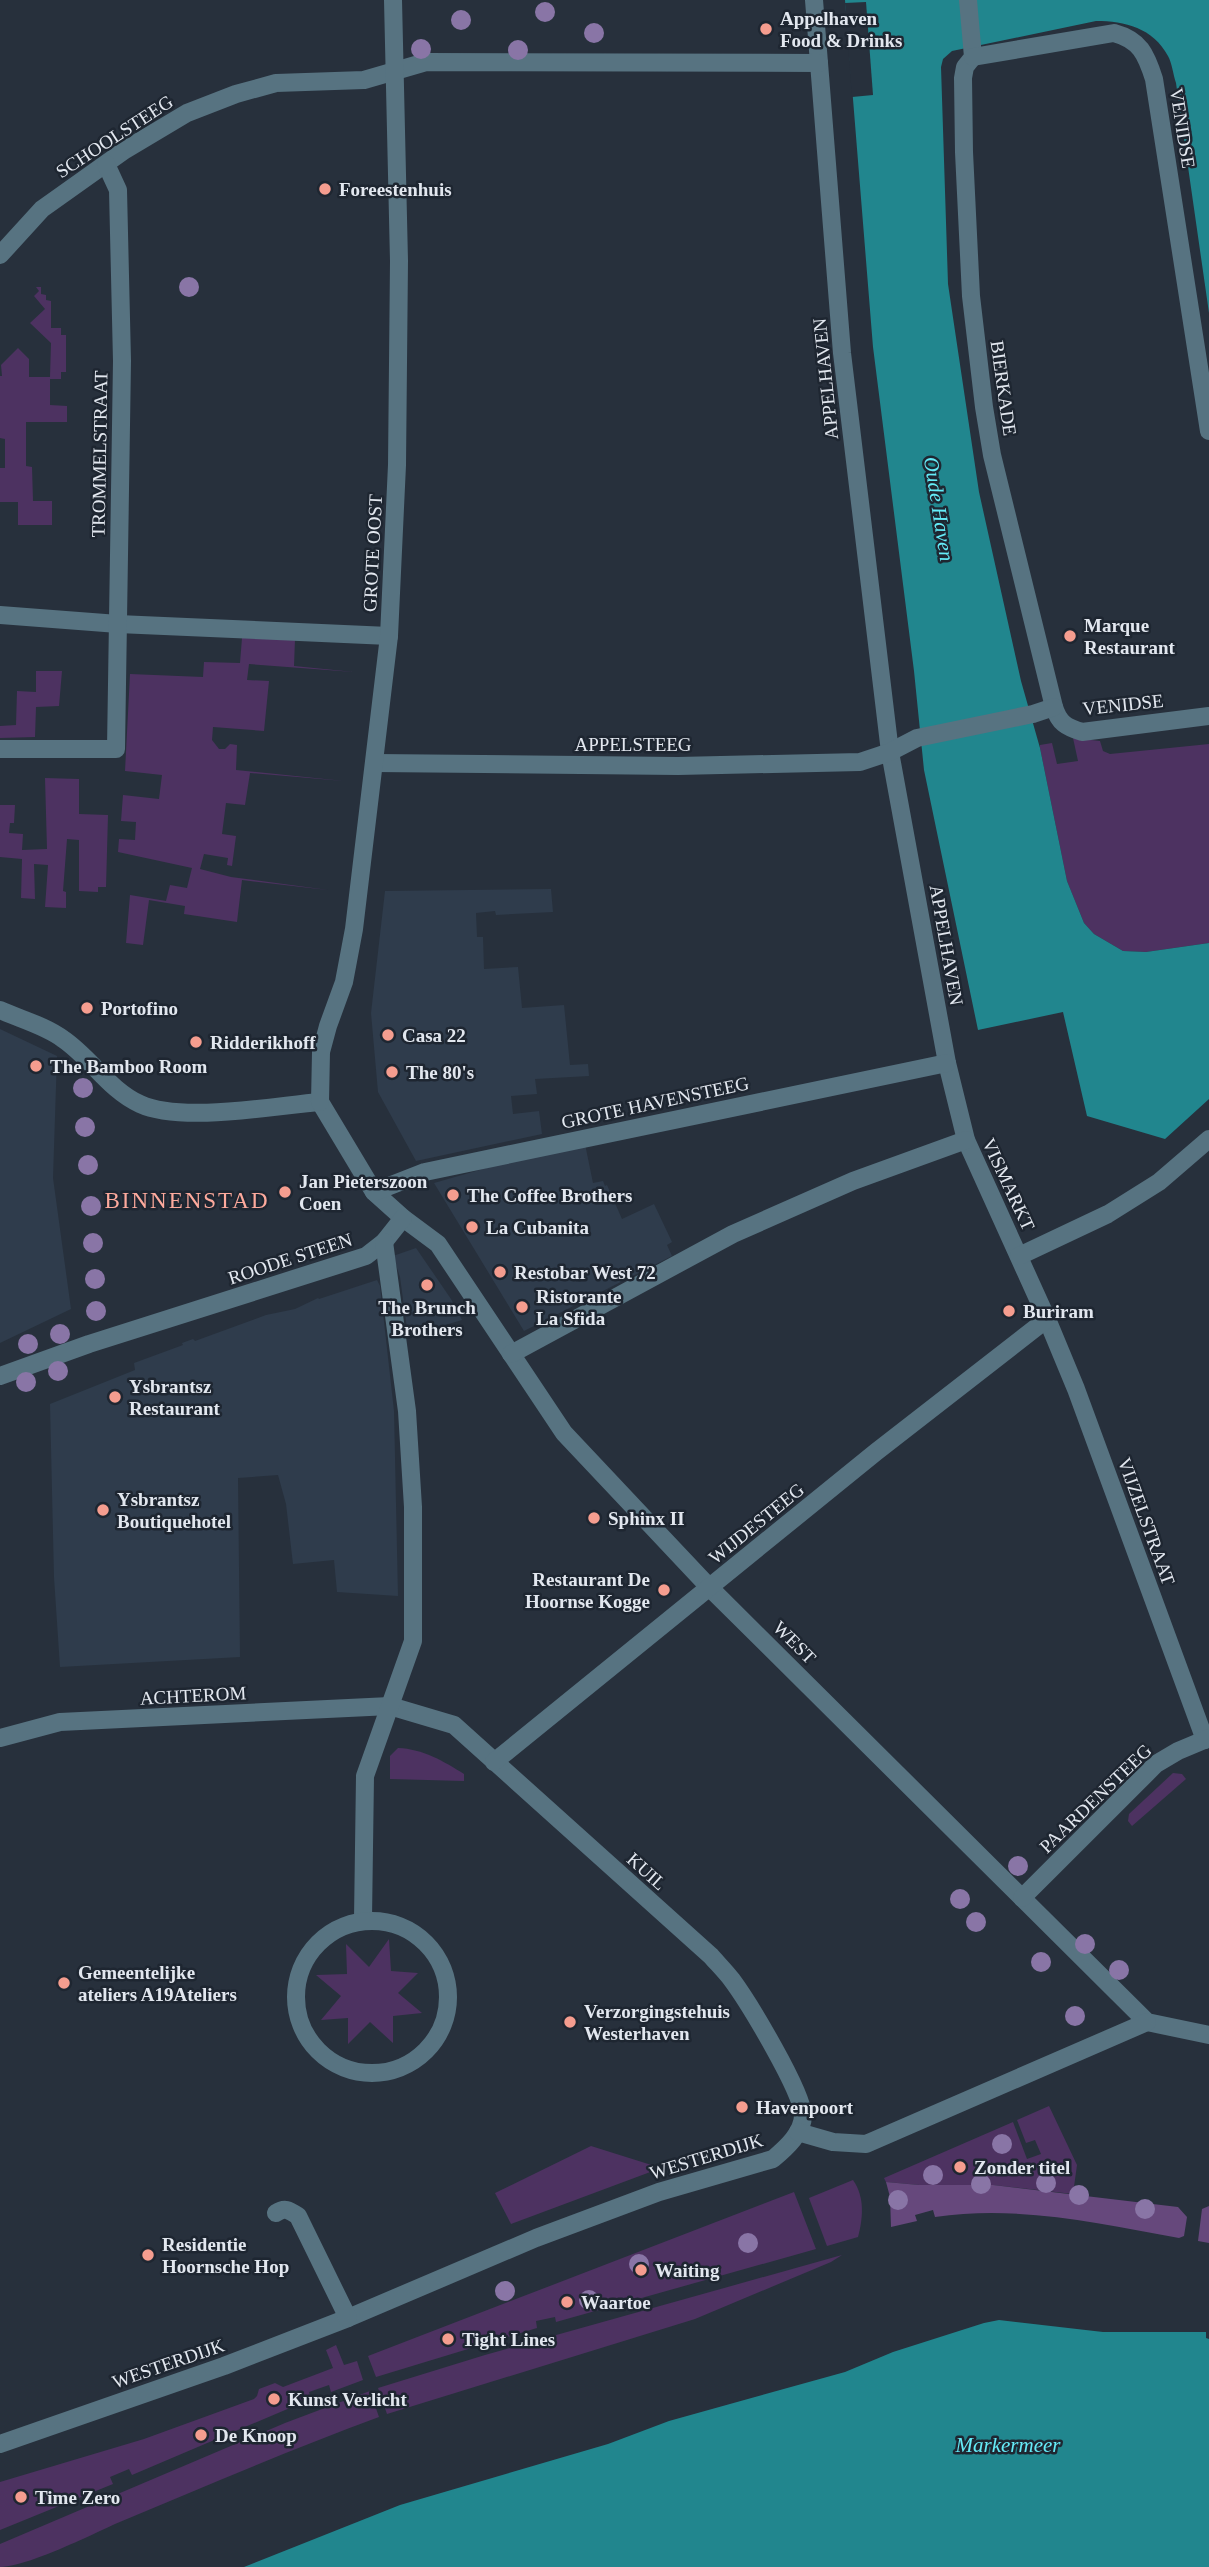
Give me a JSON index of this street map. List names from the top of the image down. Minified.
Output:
{"streets":{"street":["VENIDSE","SCHOOLSTEEG","APPELHAVEN","BIERKADE","TROMMELSTRAAT","GROTE OOST","APPELSTEEG","GROTE HAVENSTEEG","VISMARKT","ROODE STEEN","VIJZELSTRAAT","WIJDESTEEG","WEST","ACHTEROM","PAARDENSTEEG","KUIL","WESTERDIJK"]},"crossings":[["VENIDSE","BIERKADE"],["SCHOOLSTEEG","APPELHAVEN"],["SCHOOLSTEEG","TROMMELSTRAAT"],["SCHOOLSTEEG","GROTE OOST"],["APPELHAVEN","APPELSTEEG"],["APPELHAVEN","GROTE HAVENSTEEG"],["APPELHAVEN","VISMARKT"],["GROTE OOST","APPELSTEEG"],["GROTE HAVENSTEEG","VISMARKT"],["VISMARKT","VIJZELSTRAAT"],["VISMARKT","WIJDESTEEG"],["ROODE STEEN","WEST"],["VIJZELSTRAAT","WIJDESTEEG"],["VIJZELSTRAAT","PAARDENSTEEG"],["WIJDESTEEG","WEST"],["WIJDESTEEG","KUIL"],["WEST","PAARDENSTEEG"],["ACHTEROM","KUIL"],["KUIL","WESTERDIJK"]],"districts":["BINNENSTAD"],"water":["Oude Haven","Markermeer"],"places":["Appelhaven Food & Drinks","Foreestenhuis","Marque Restaurant","Portofino","Casa 22","Ridderikhoff","The Bamboo Room","The 80's","Jan Pieterszoon Coen","The Coffee Brothers","La Cubanita","Restobar West 72","The Brunch Brothers","Ristorante La Sfida","Buriram","Ysbrantsz Restaurant","Ysbrantsz Boutiquehotel","Sphinx II","Restaurant De Hoornse Kogge","Gemeentelijke ateliers A19Ateliers","Verzorgingstehuis Westerhaven","Havenpoort","Zonder titel","Residentie Hoornsche Hop","Waiting","Waartoe","Tight Lines","Kunst Verlicht","De Knoop","Time Zero"]}
